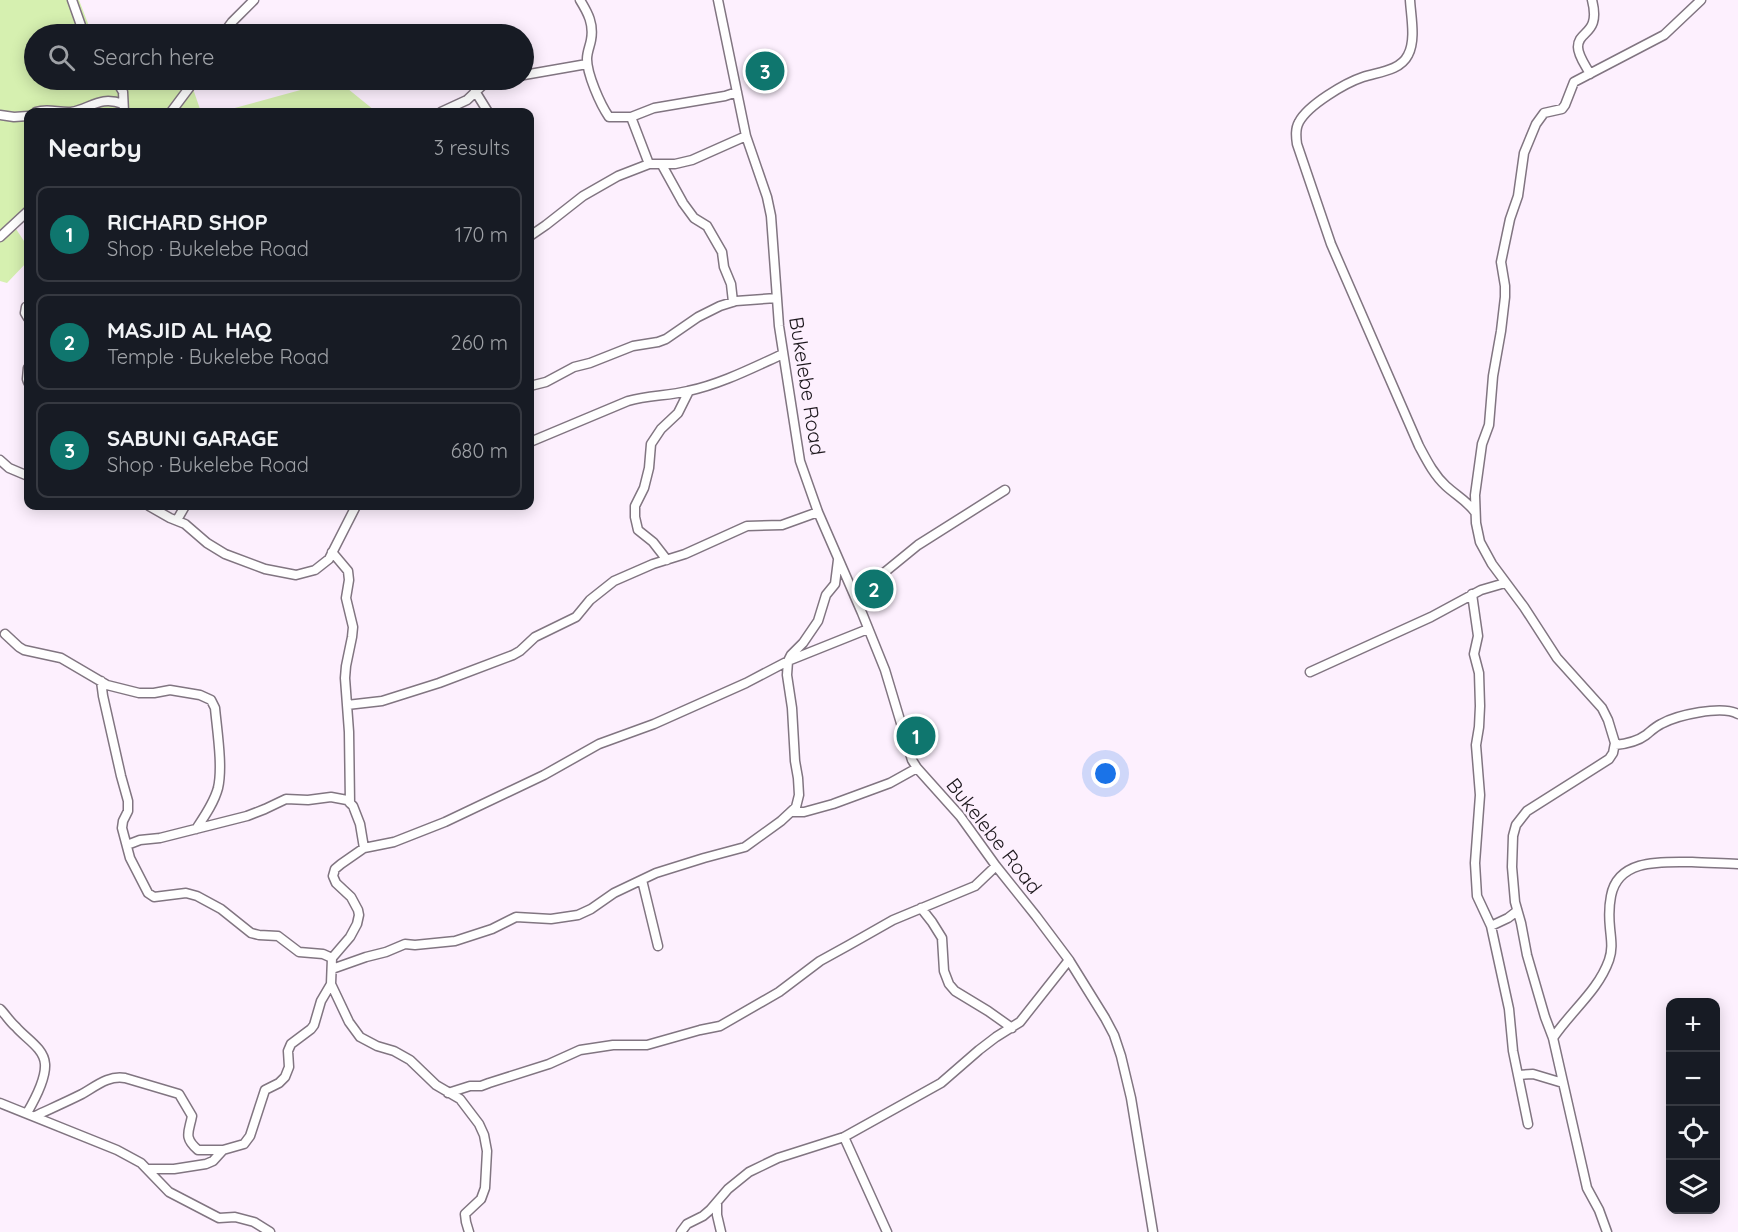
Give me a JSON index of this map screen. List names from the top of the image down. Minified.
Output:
{"streets":{"street":["Bukelebe Road"]},"page":{"search":"Search here","pins":["3","2","1"],"heading":["Nearby","3 results"],"list":[{"mark":"1","name":"RICHARD SHOP","note":"Shop · Bukelebe Road","value":"170 m"},{"mark":"2","name":"MASJID AL HAQ","note":"Temple · Bukelebe Road","value":"260 m"},{"mark":"3","name":"SABUNI GARAGE","note":"Shop · Bukelebe Road","value":"680 m"}],"map_buttons":["+","−"]}}
